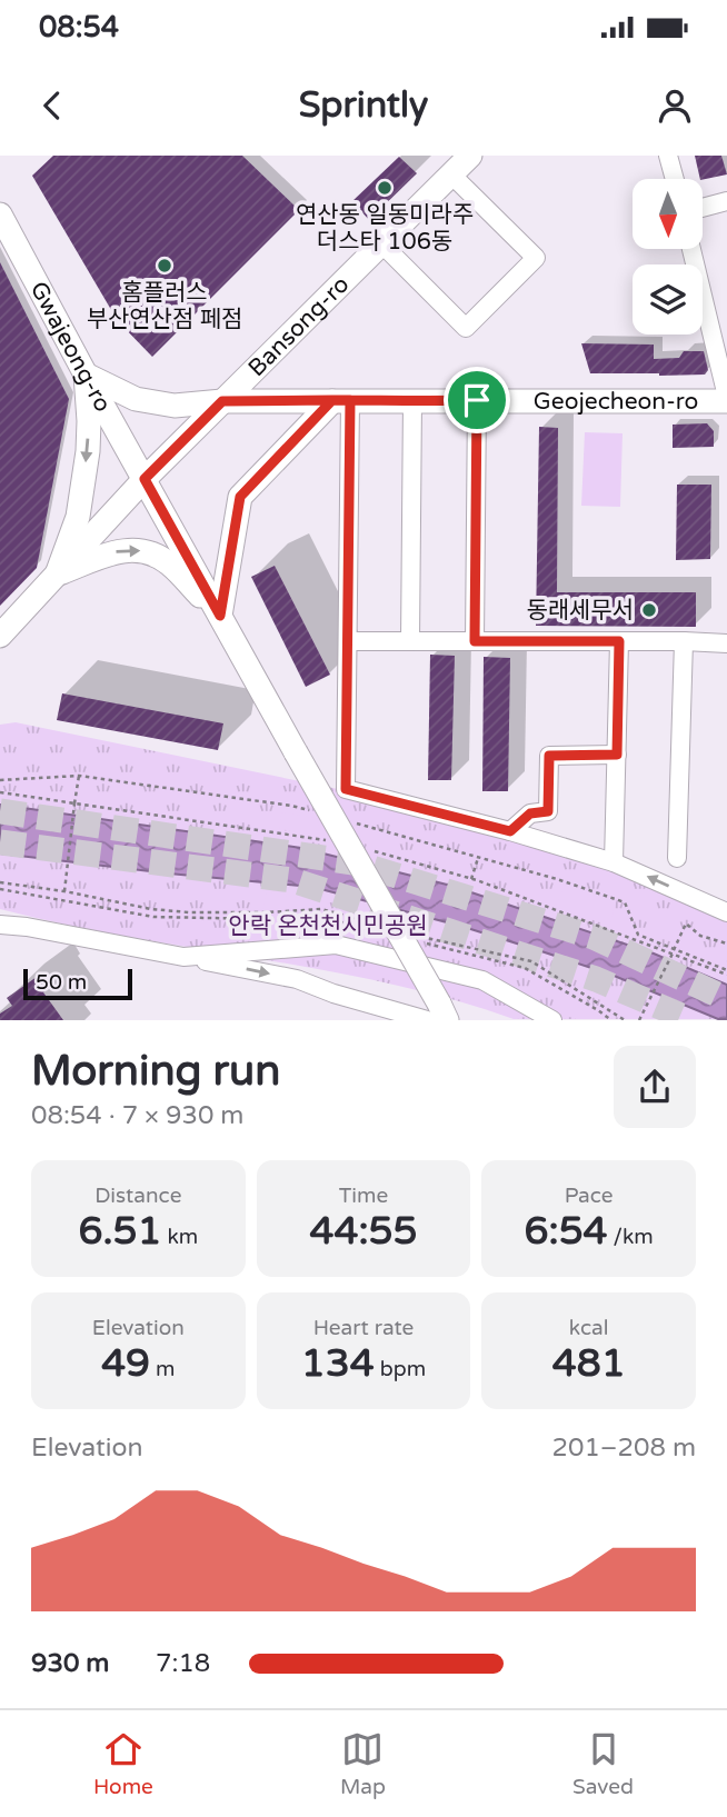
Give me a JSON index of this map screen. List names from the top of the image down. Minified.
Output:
{"streets":{"main road":["Bansong-ro","Gwajeong-ro","Geojecheon-ro"]},"crossings":[["Bansong-ro","Gwajeong-ro"],["Bansong-ro","Geojecheon-ro"],["Gwajeong-ro","Geojecheon-ro"]],"parks":["안락 온천천시민공원"],"places":["연산동 일동미라주 더스타 106동","홈플러스 부산연산점 페점","동래세무서"],"scale_bar":"50 m","north":"bottom","page":{"status":"08:54","header":"Sprintly","scale":"50 m","heading":["Morning run","08:54 · 7 × 930 m"],"stats":[["Distance","6.51 km"],["Time","44:55"],["Pace","6:54 /km"],["Elevation","49 m"],["Heart rate","134 bpm"],["kcal","481"]],"chart":["Elevation","201–208 m"],"list":[{"name":"930 m","note":"7:18"}],"tabs":["Home","Map","Saved"]}}
